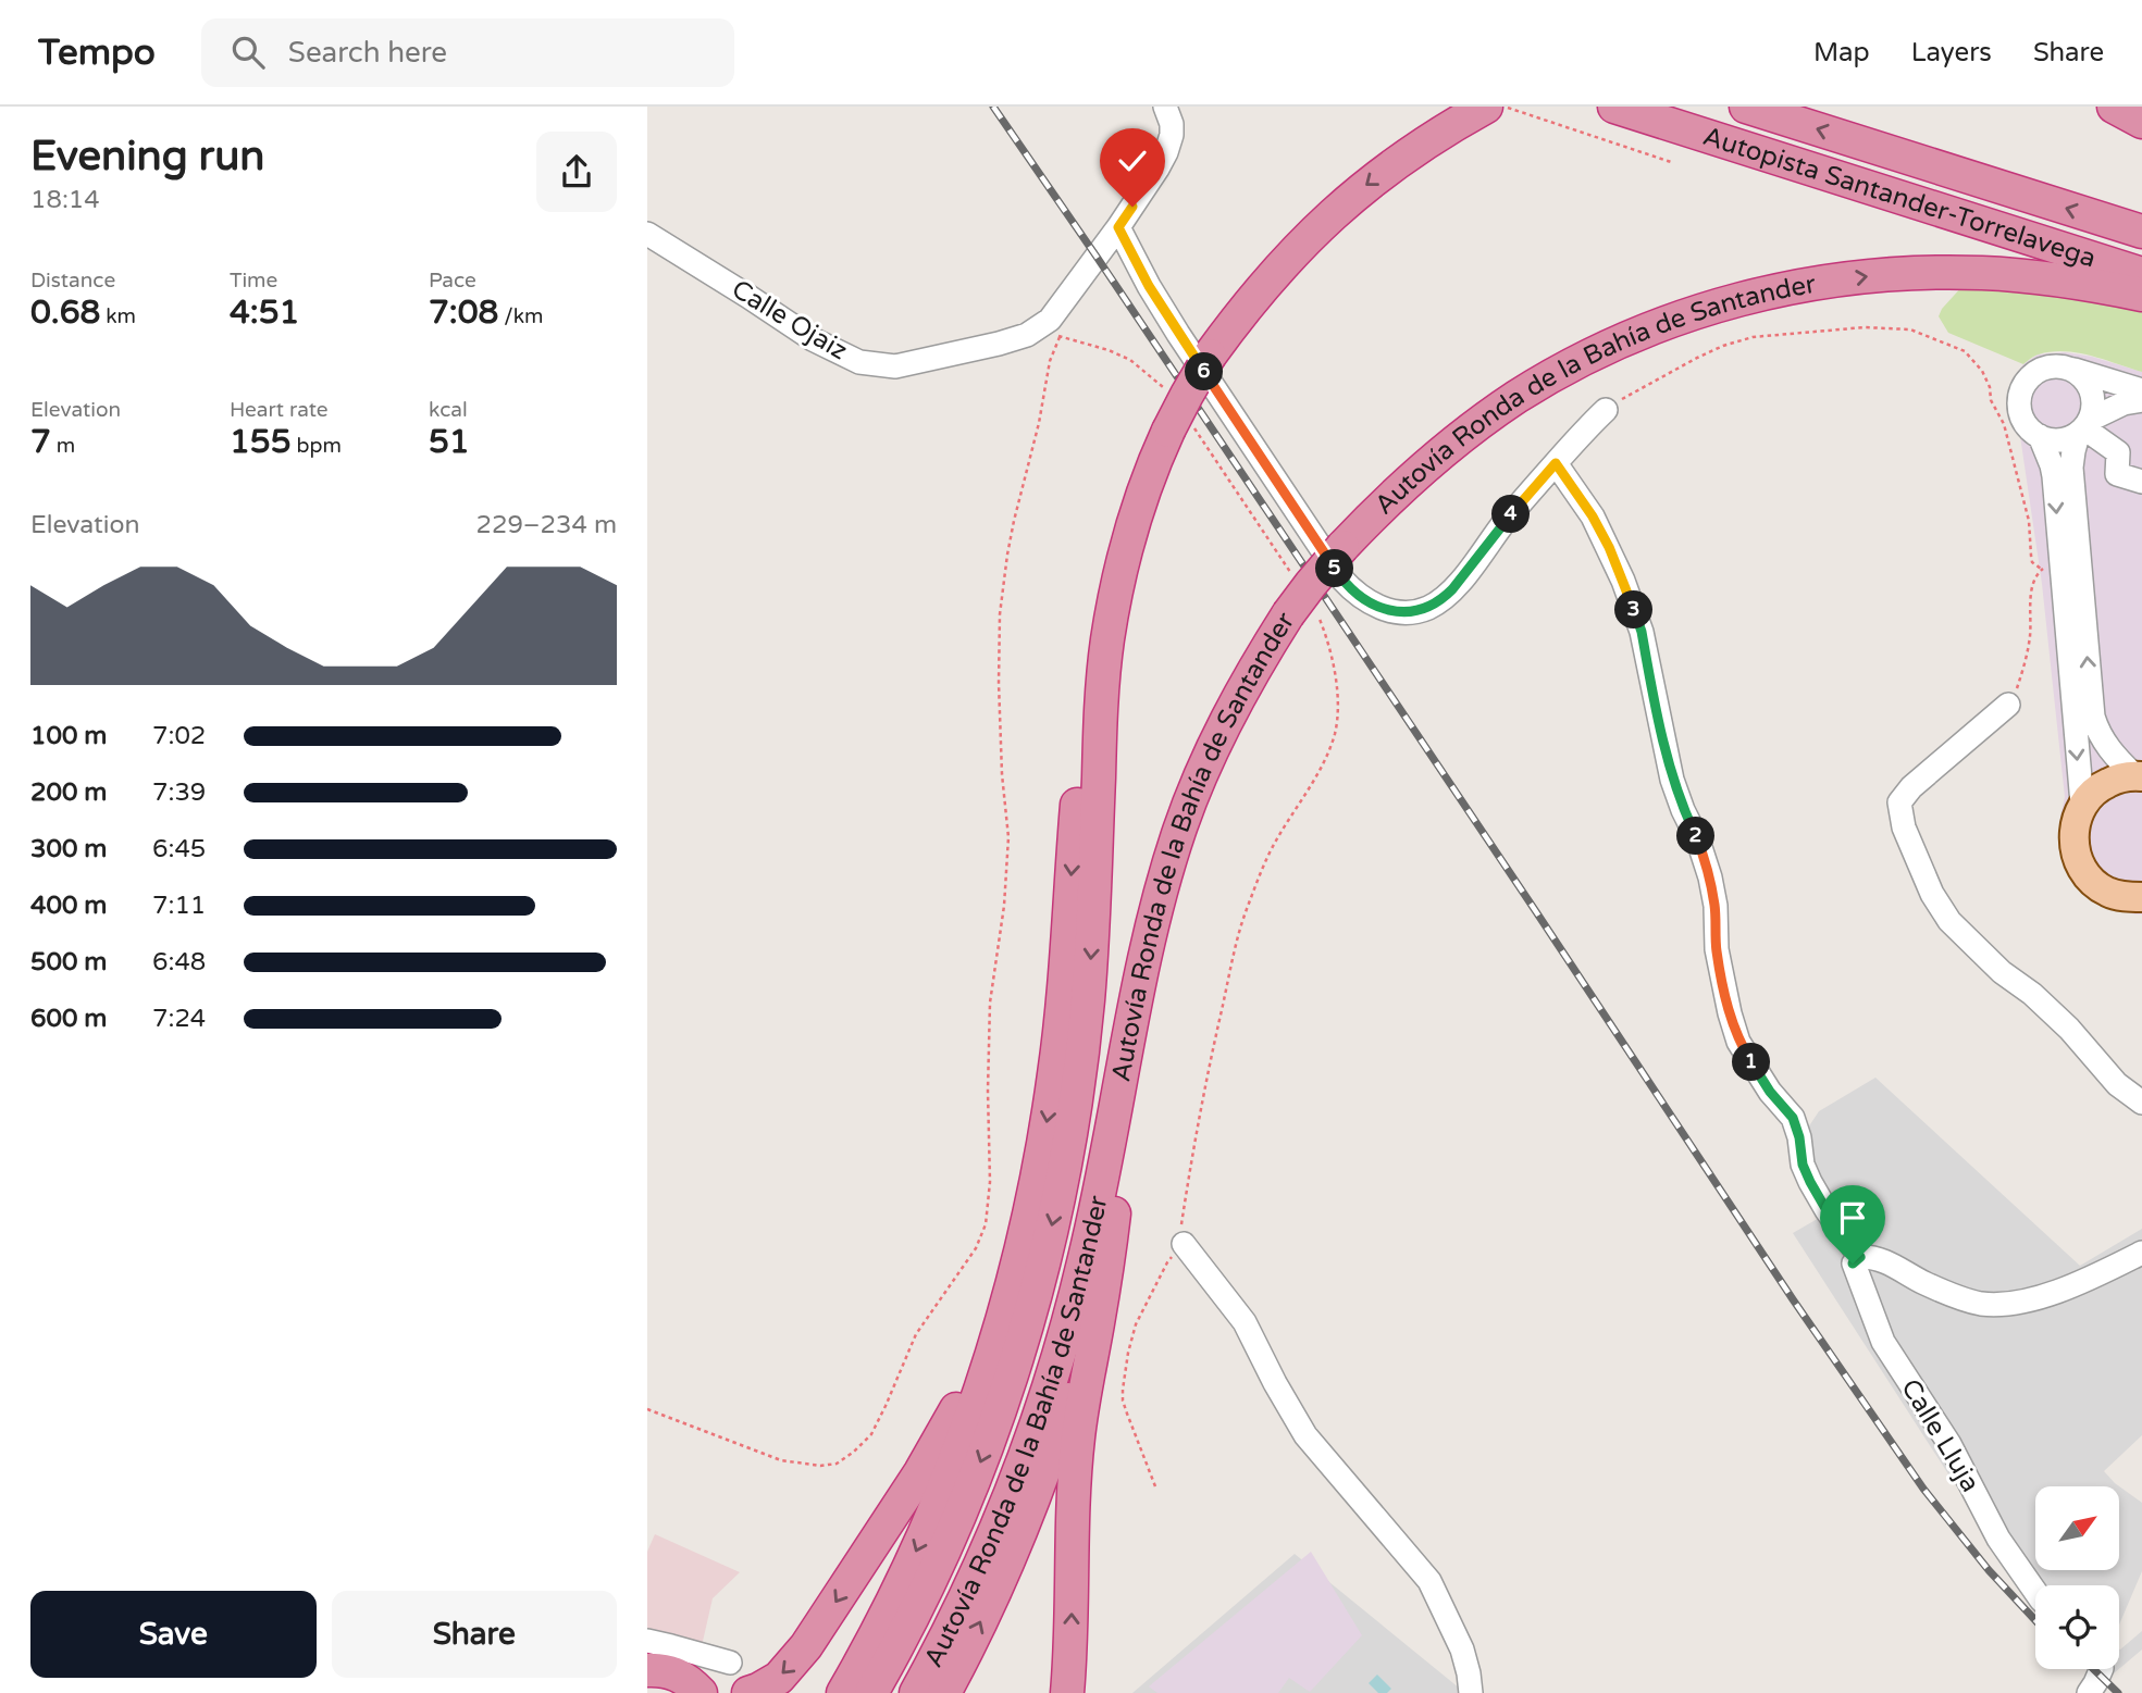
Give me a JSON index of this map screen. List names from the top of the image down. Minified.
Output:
{"streets":{"highway":["Autopista Santander-Torrelavega","Autovía Ronda de la Bahía de Santander"],"street":["Calle Ojaiz","Calle Lluja"]},"north":"top right","page":{"header":"Tempo","search":"Search here","nav":["Map","Layers","Share"],"heading":["Evening run","18:14"],"stats":[["Distance","0.68 km"],["Time","4:51"],["Pace","7:08 /km"],["Elevation","7 m"],["Heart rate","155 bpm"],["kcal","51"]],"pins":["6","4","5","3","2","1"],"chart":["Elevation","229–234 m"],"list":[{"name":"100 m","note":"7:02"},{"name":"200 m","note":"7:39"},{"name":"300 m","note":"6:45"},{"name":"400 m","note":"7:11"},{"name":"500 m","note":"6:48"},{"name":"600 m","note":"7:24"}],"buttons":["Save","Share"]}}
